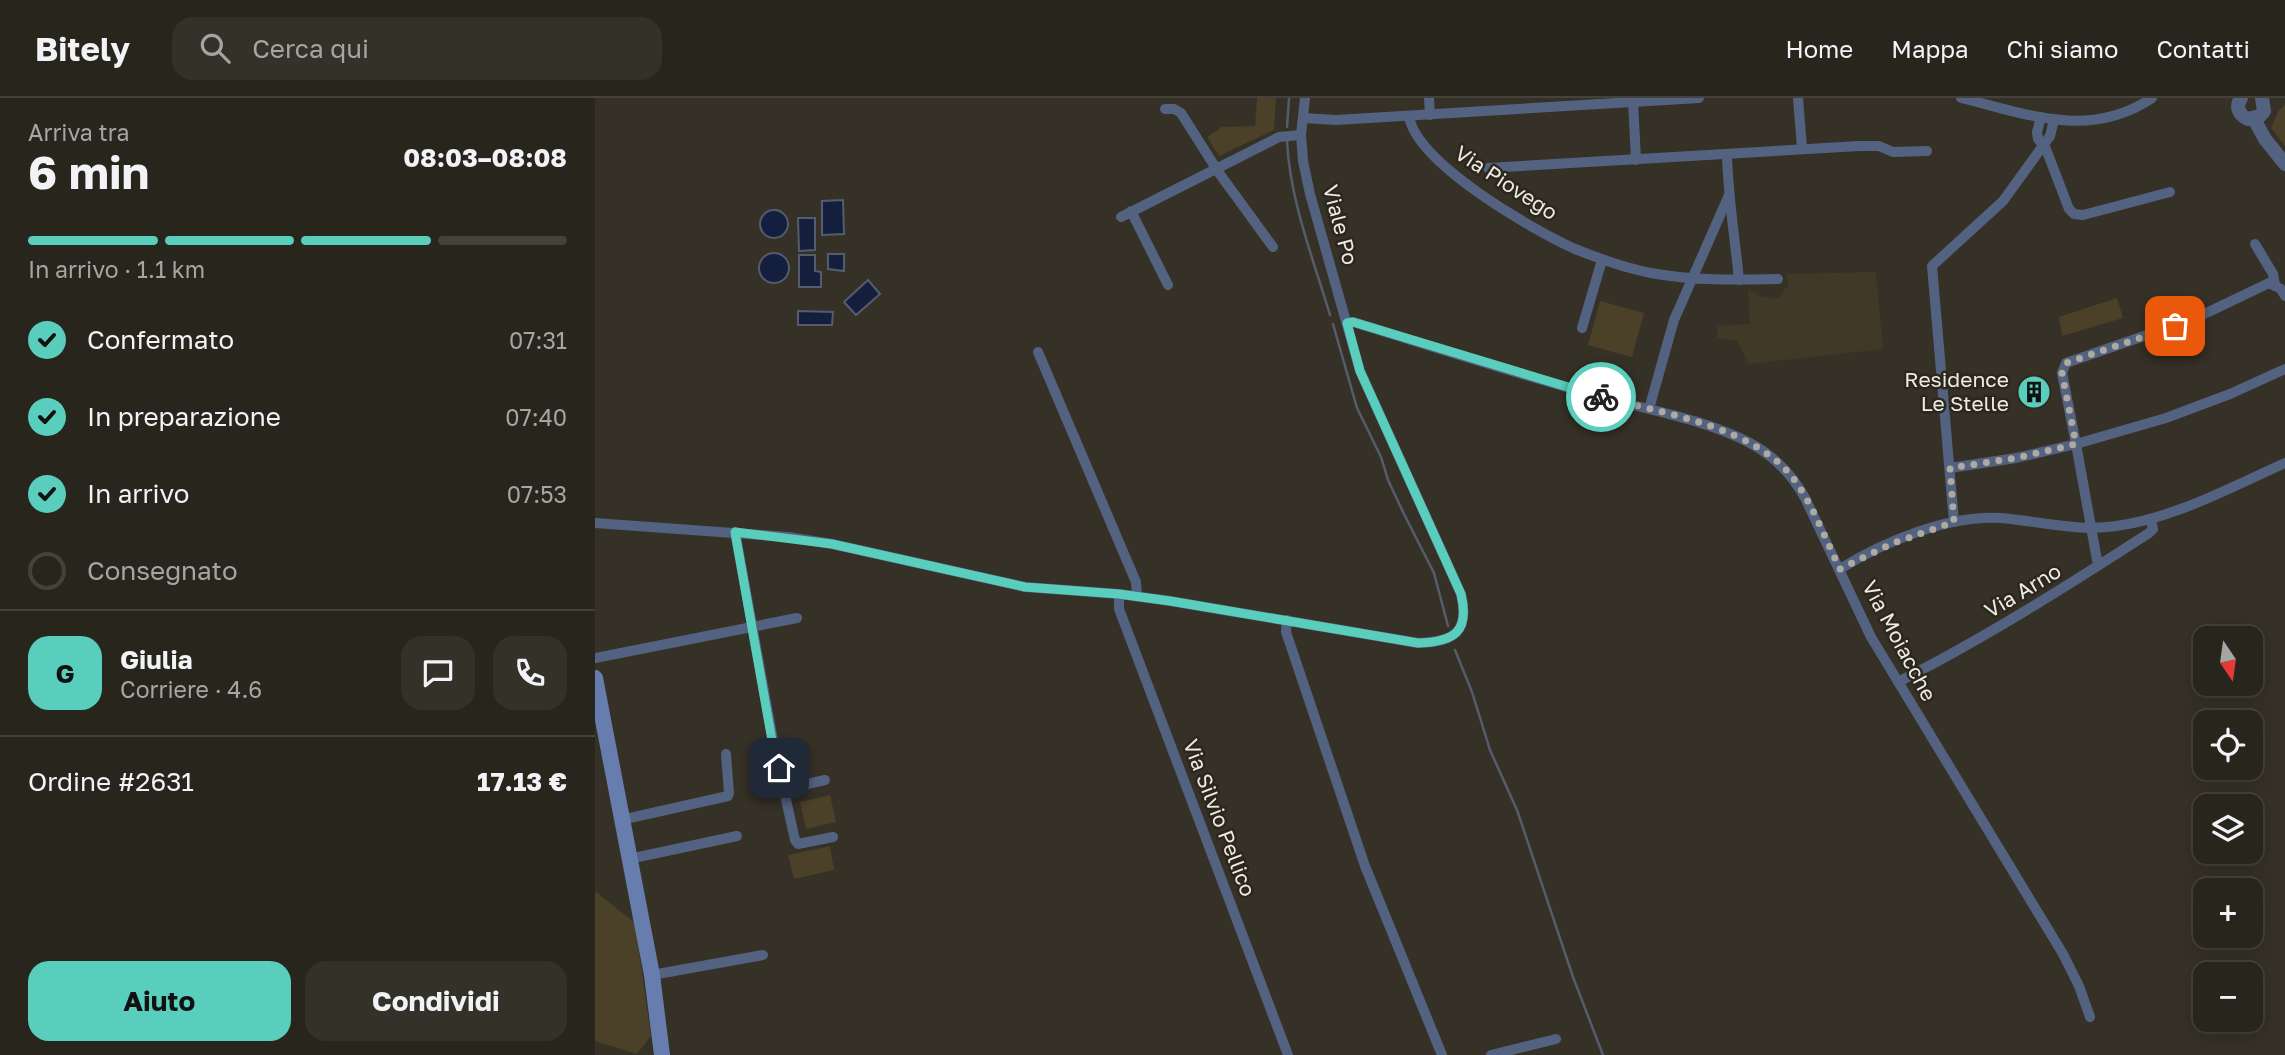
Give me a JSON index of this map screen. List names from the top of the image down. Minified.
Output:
{"streets":{"street":["Via Piovego","Viale Po","Via Arno","Via Moiacche","Via Silvio Pellico"]},"crossings":[["Viale Po","Via Moiacche"],["Via Arno","Via Moiacche"]],"places":{"building":["Residence Le Stelle"]},"north":"bottom","page":{"header":"Bitely","search":"Cerca qui","nav":["Home","Mappa","Chi siamo","Contatti"],"heading":["6 min","Arriva tra","08:03–08:08"],"panel":["Giulia","Corriere · 4.6","Ordine #2631","17.13 €"],"bar":"In arrivo · 1.1 km","list":[["Confermato","07:31"],["In preparazione","07:40"],["In arrivo","07:53"],"Consegnato"],"map_buttons":["+","−"],"round":"G","buttons":["Aiuto","Condividi"]}}
